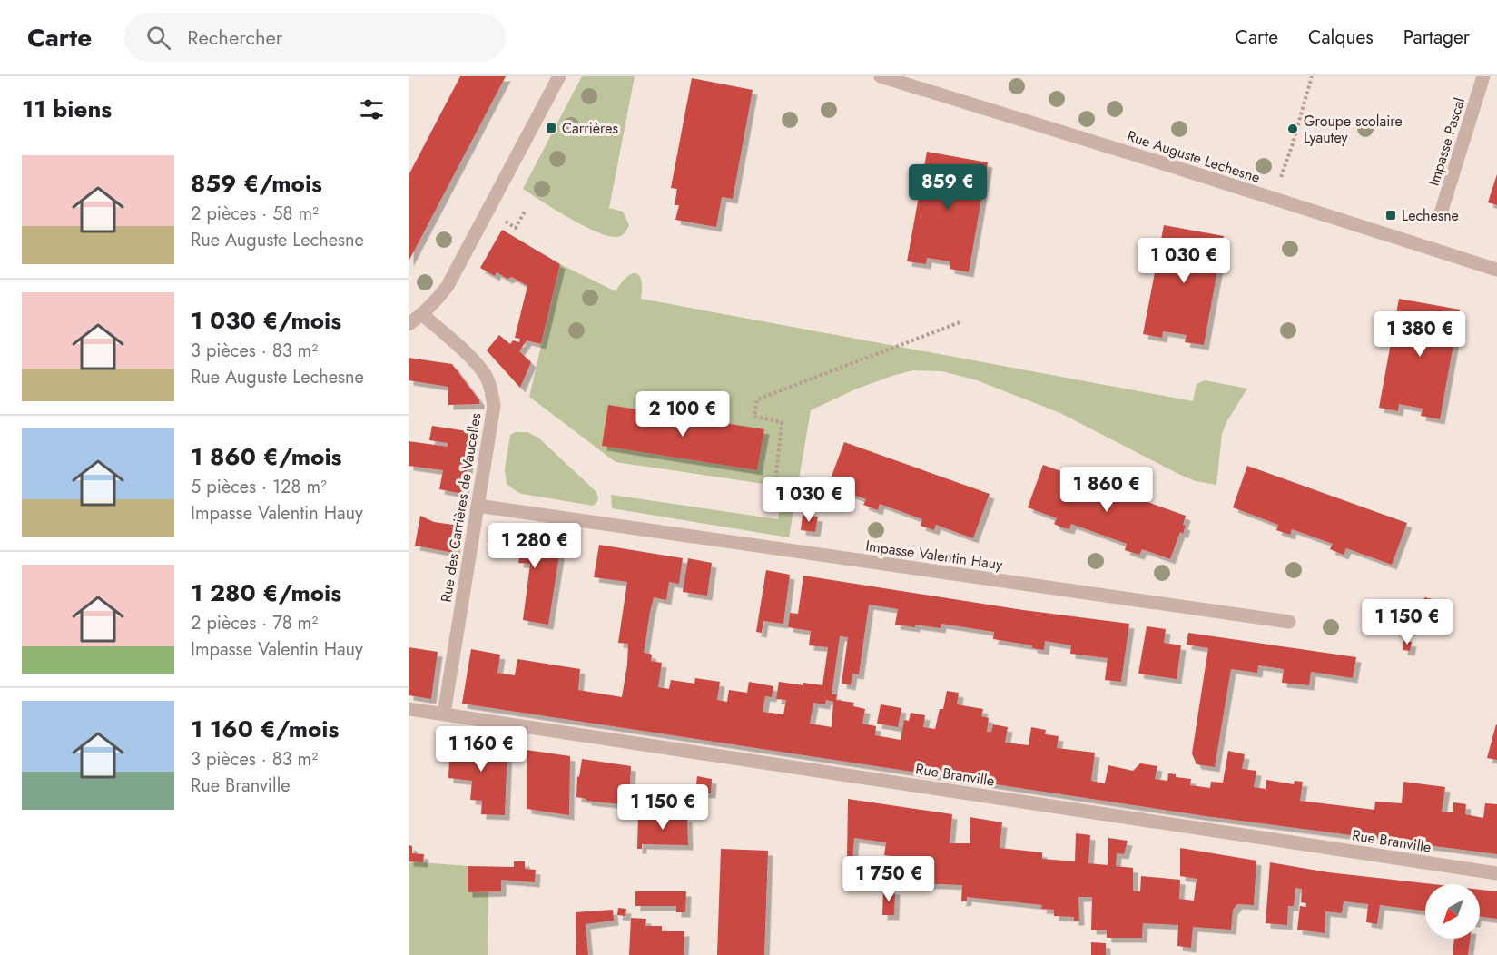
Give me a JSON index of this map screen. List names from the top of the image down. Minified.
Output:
{"streets":{"street":["Impasse Pascal","Rue Auguste Lechesne","Rue des Carrières de Vaucelles","Impasse Valentin Hauy","Rue Branville"]},"crossings":[["Rue des Carrières de Vaucelles","Impasse Valentin Hauy"],["Rue des Carrières de Vaucelles","Rue Branville"]],"places":{"transit":["Carrières","Lechesne"],"other":["Groupe scolaire Lyautey"]},"north":"bottom left","page":{"header":"Carte","search":"Rechercher","nav":["Carte","Calques","Partager"],"heading":"11 biens","list":[{"name":"859 €/mois","note":"2 pièces · 58 m² · Rue Auguste Lechesne"},{"name":"1 030 €/mois","note":"3 pièces · 83 m² · Rue Auguste Lechesne"},{"name":"1 860 €/mois","note":"5 pièces · 128 m² · Impasse Valentin Hauy"},{"name":"1 280 €/mois","note":"2 pièces · 78 m² · Impasse Valentin Hauy"},{"name":"1 160 €/mois","note":"3 pièces · 83 m² · Rue Branville"}],"price":["859 €","1 030 €","1 380 €","2 100 €","1 860 €","1 030 €","1 280 €","1 150 €","1 160 €","1 150 €","1 750 €"]}}
